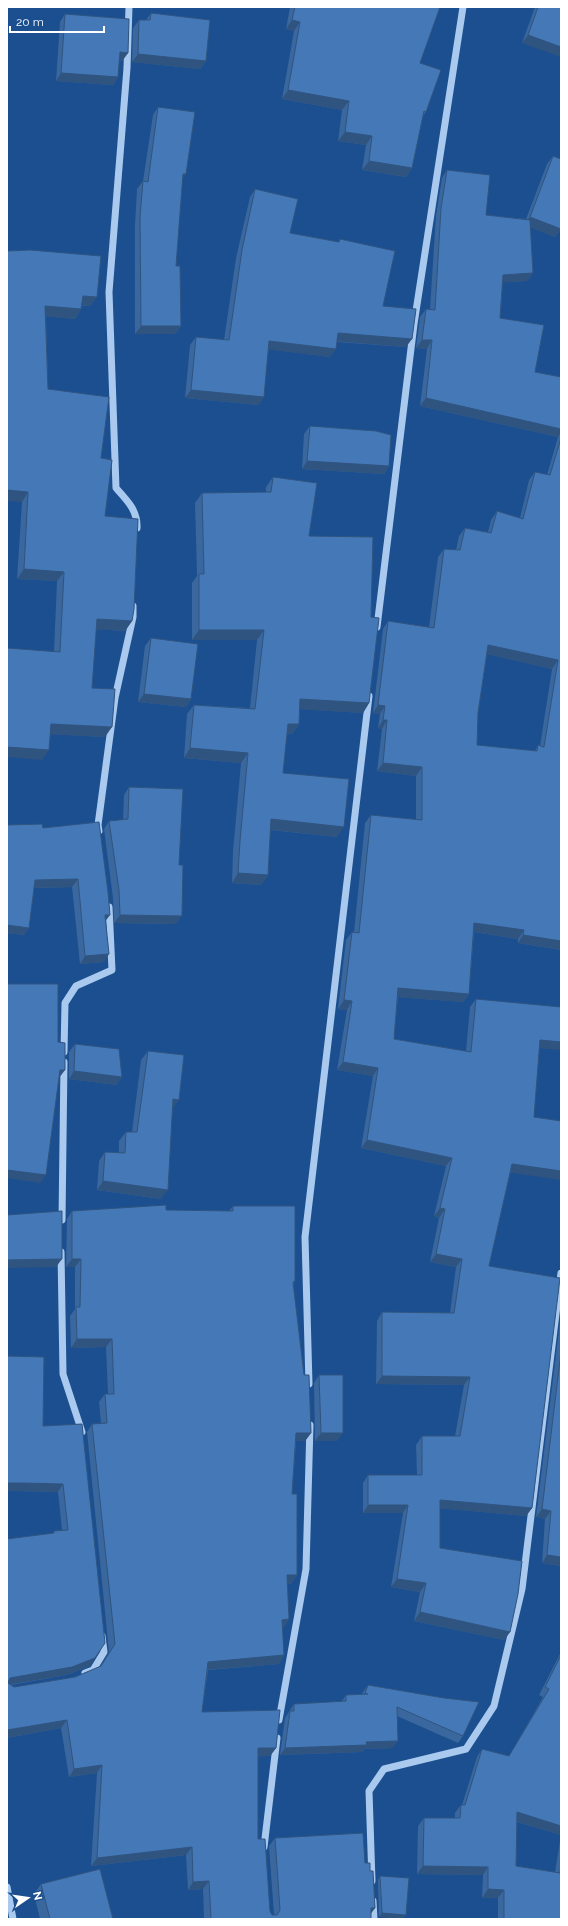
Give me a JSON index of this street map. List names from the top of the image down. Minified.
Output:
{"scale_bar":"20 m","north":"right"}
